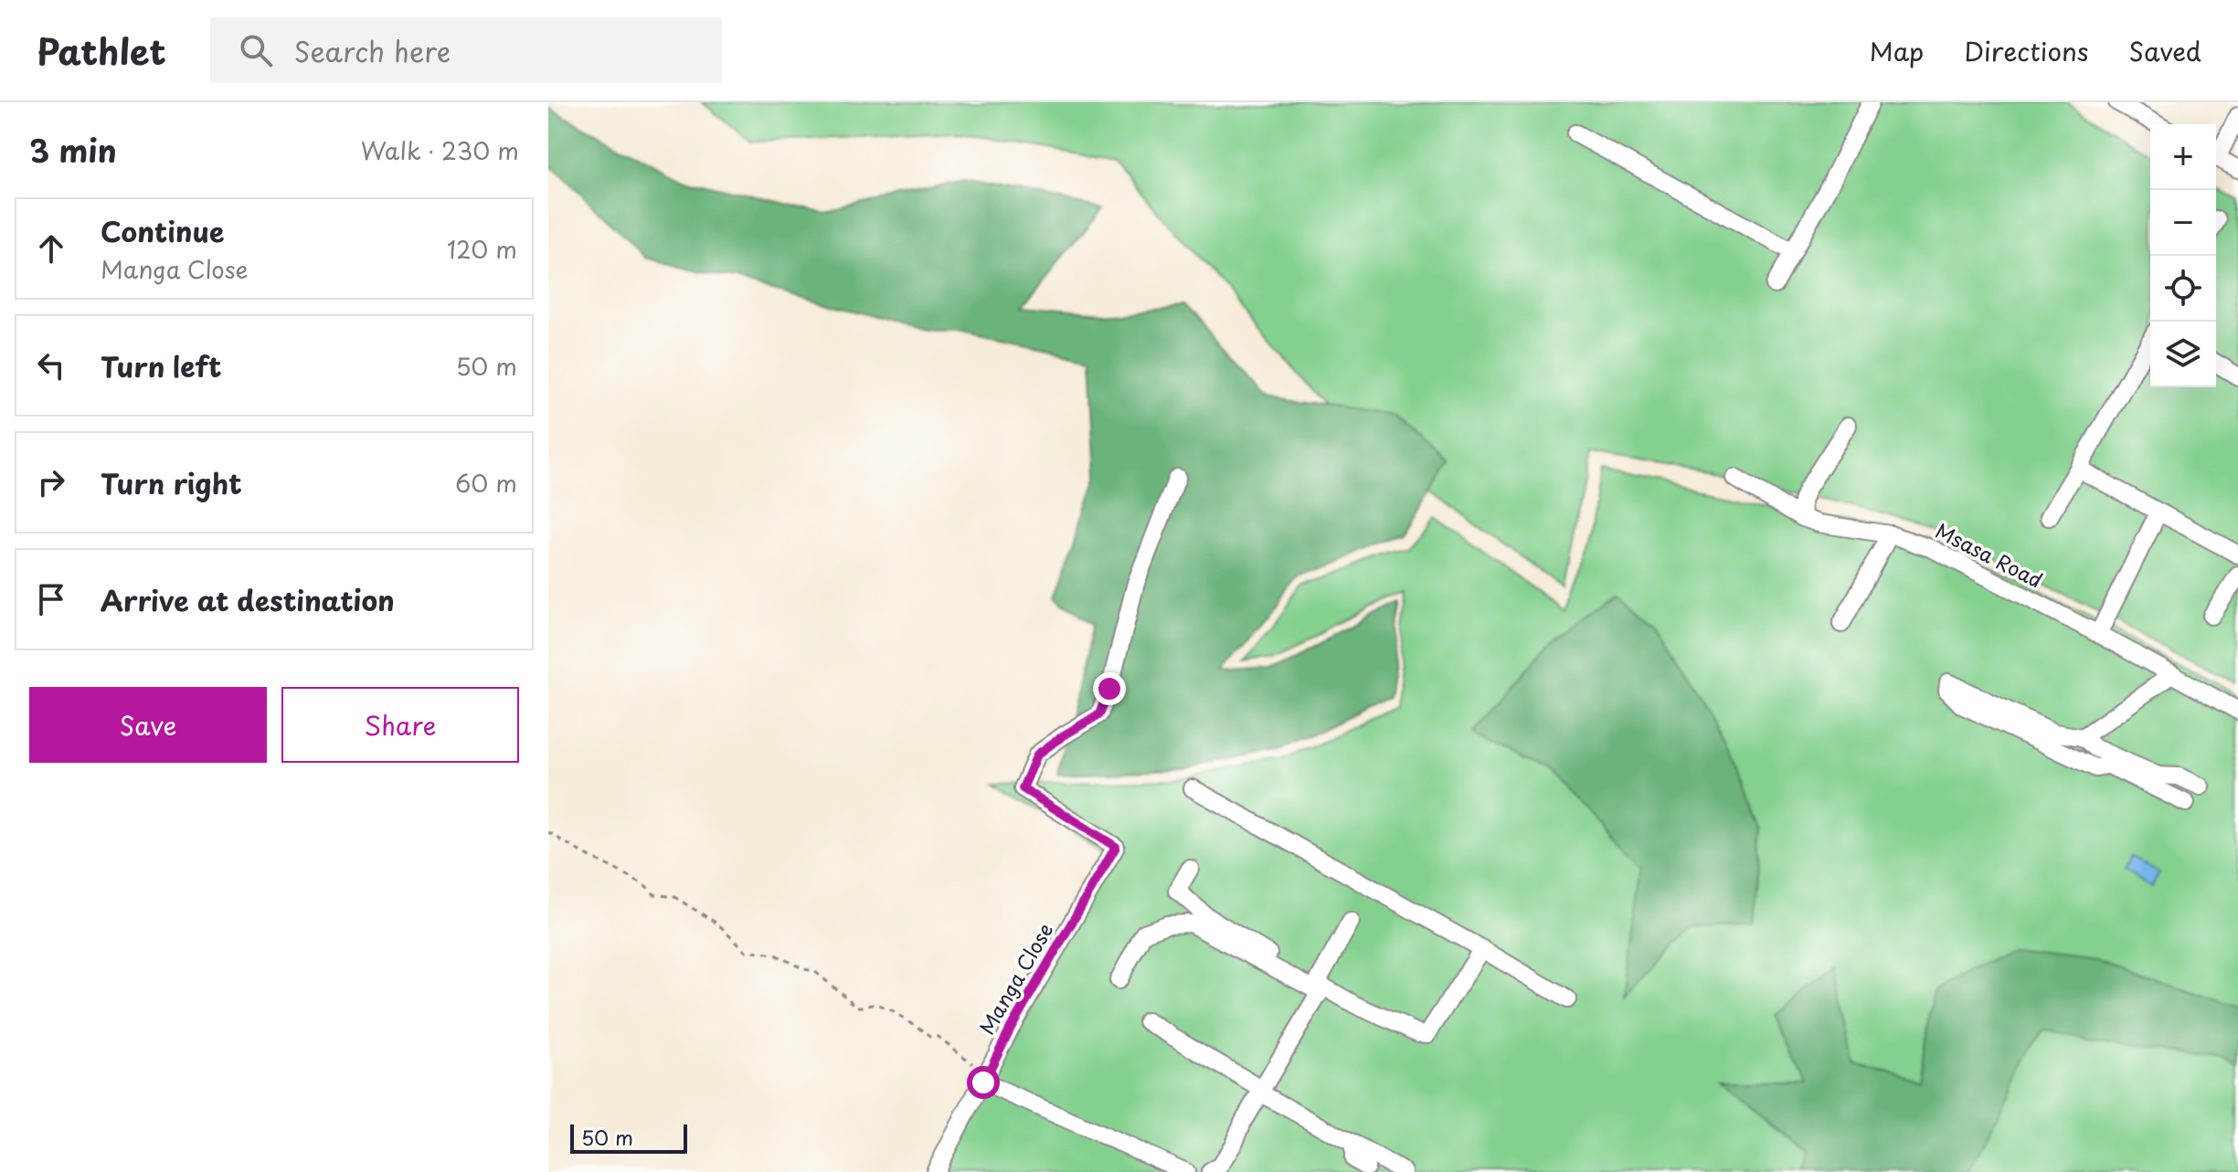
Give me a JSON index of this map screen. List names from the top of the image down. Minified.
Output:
{"streets":{"street":["Msasa Road","Manga Close"]},"scale_bar":"50 m","page":{"header":"Pathlet","search":"Search here","nav":["Map","Directions","Saved"],"heading":["3 min","Walk · 230 m"],"map_buttons":["+","−"],"list":[["Continue","Manga Close","120 m"],["Turn left","50 m"],["Turn right","60 m"],"Arrive at destination"],"buttons":["Save","Share"],"scale":"50 m"}}
